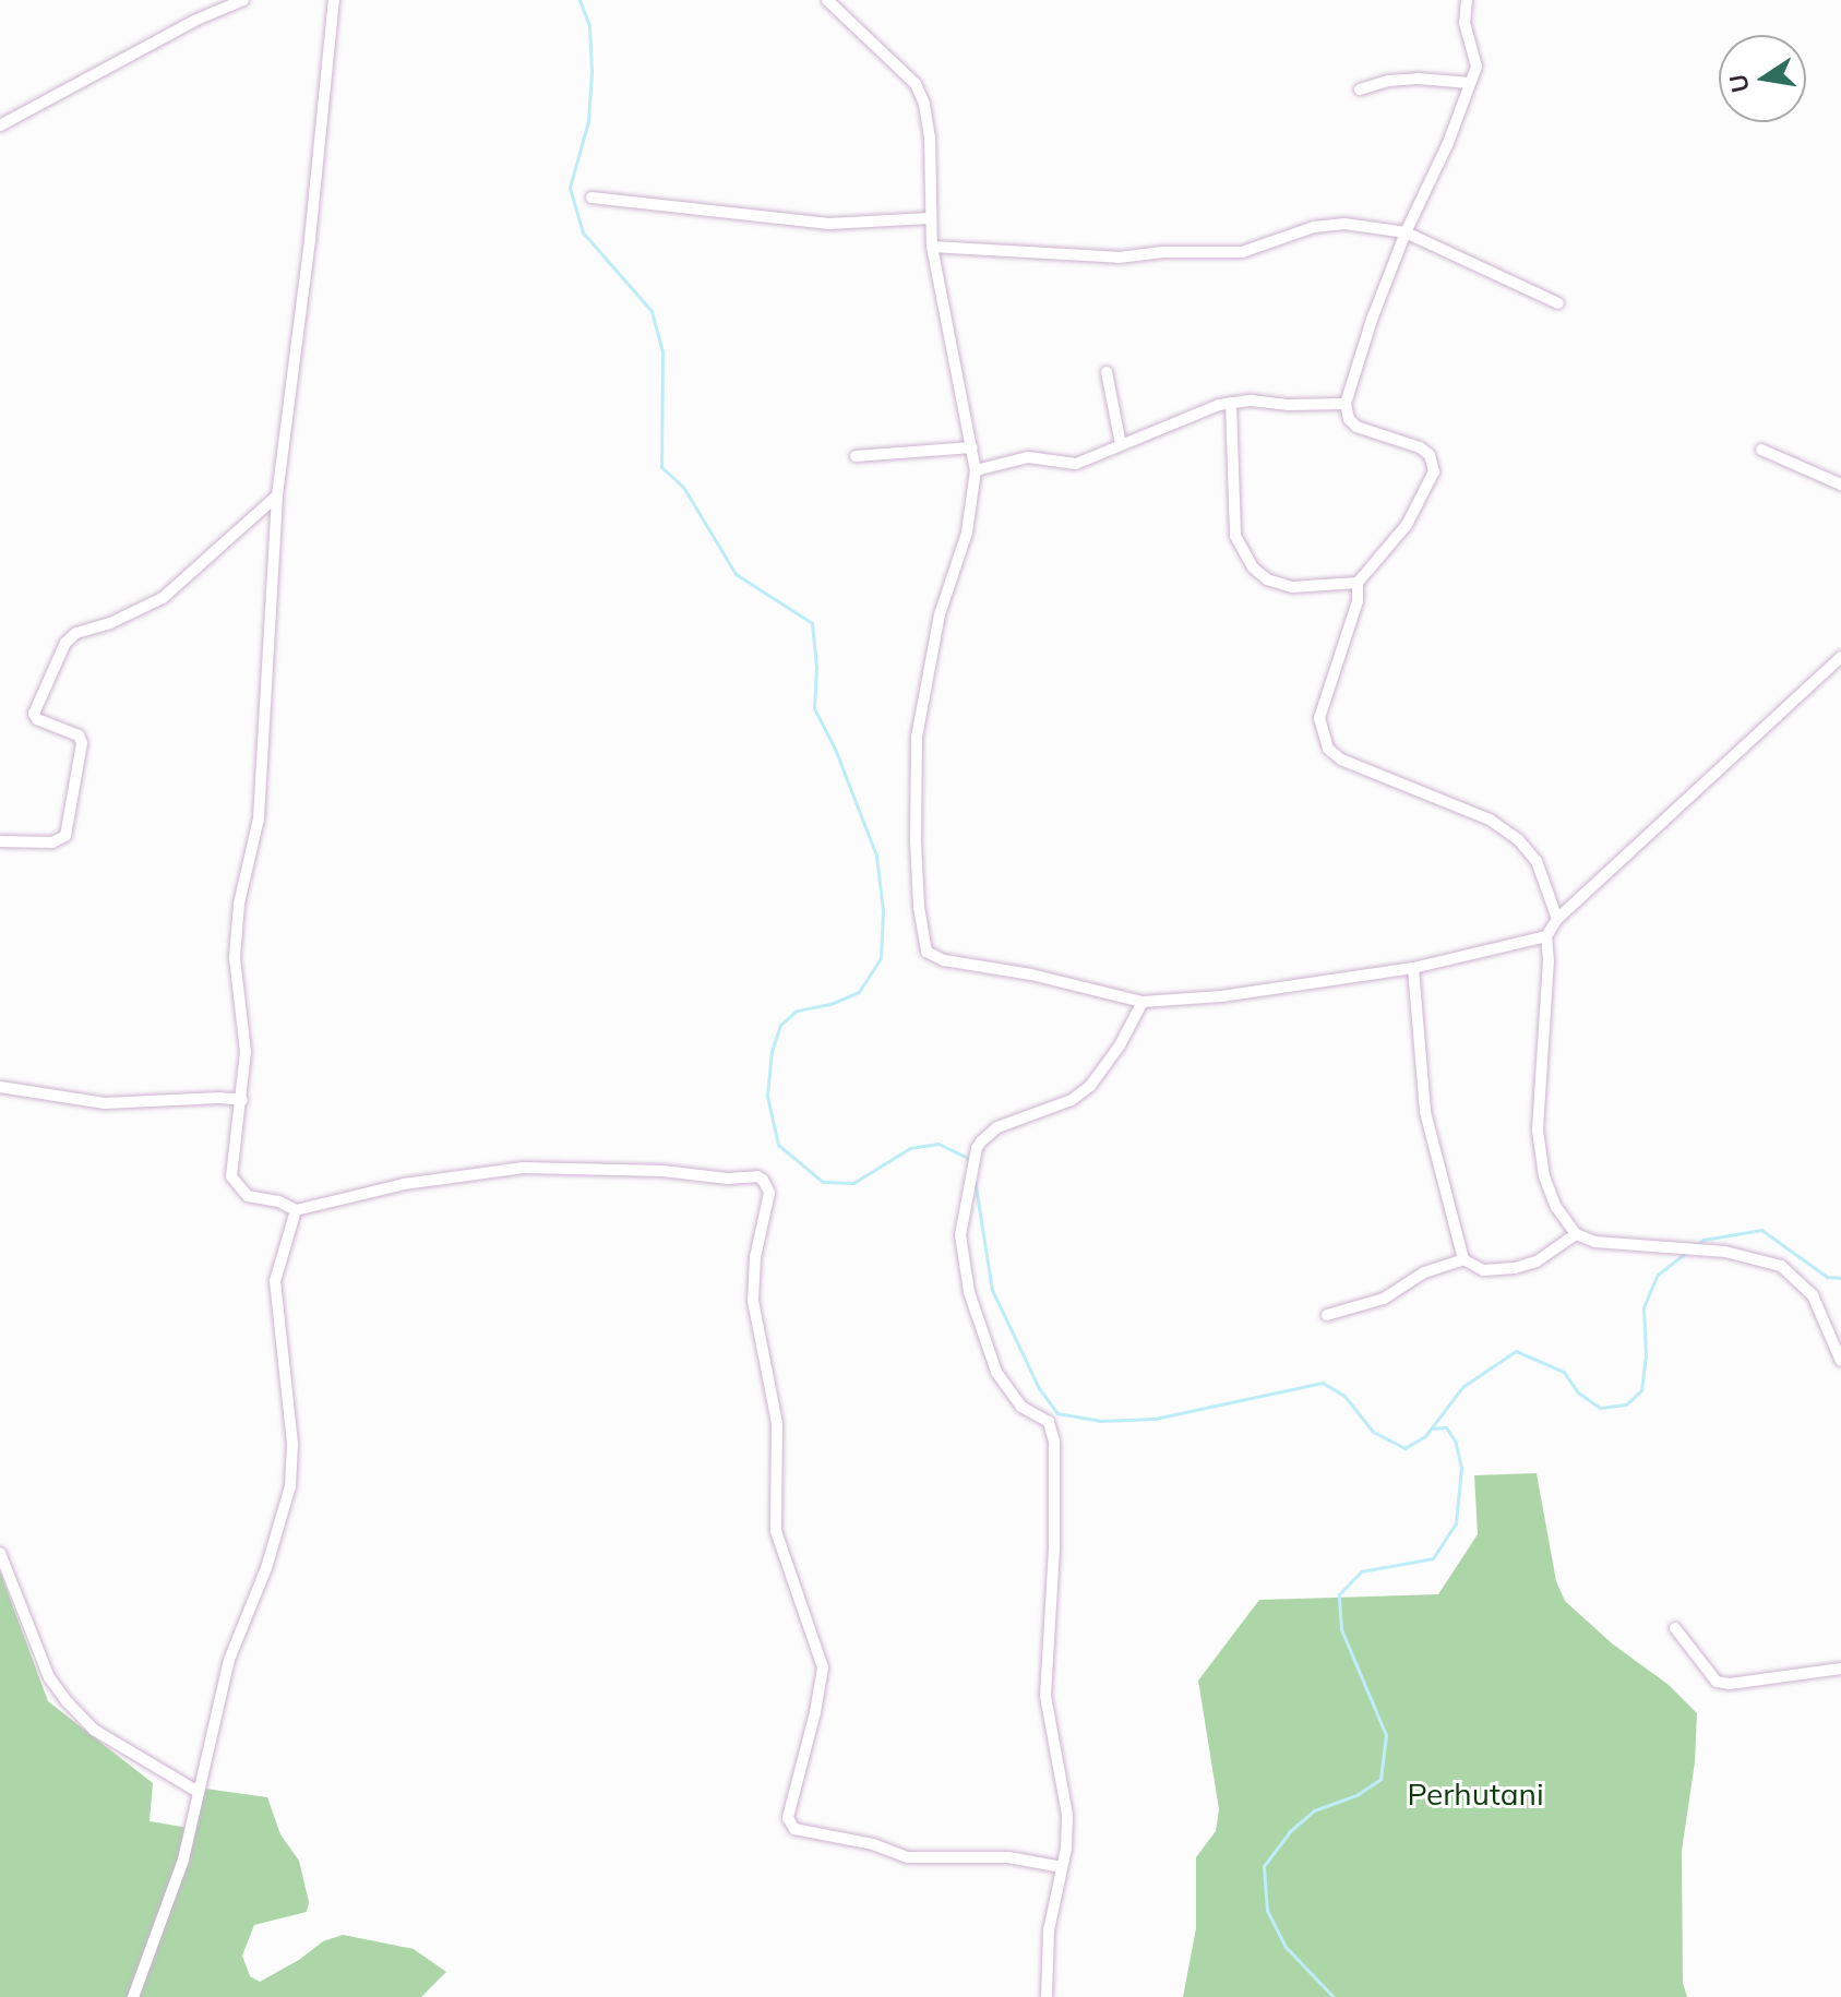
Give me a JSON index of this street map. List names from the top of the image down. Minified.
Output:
{"parks":["Perhutani"],"north":"left"}
